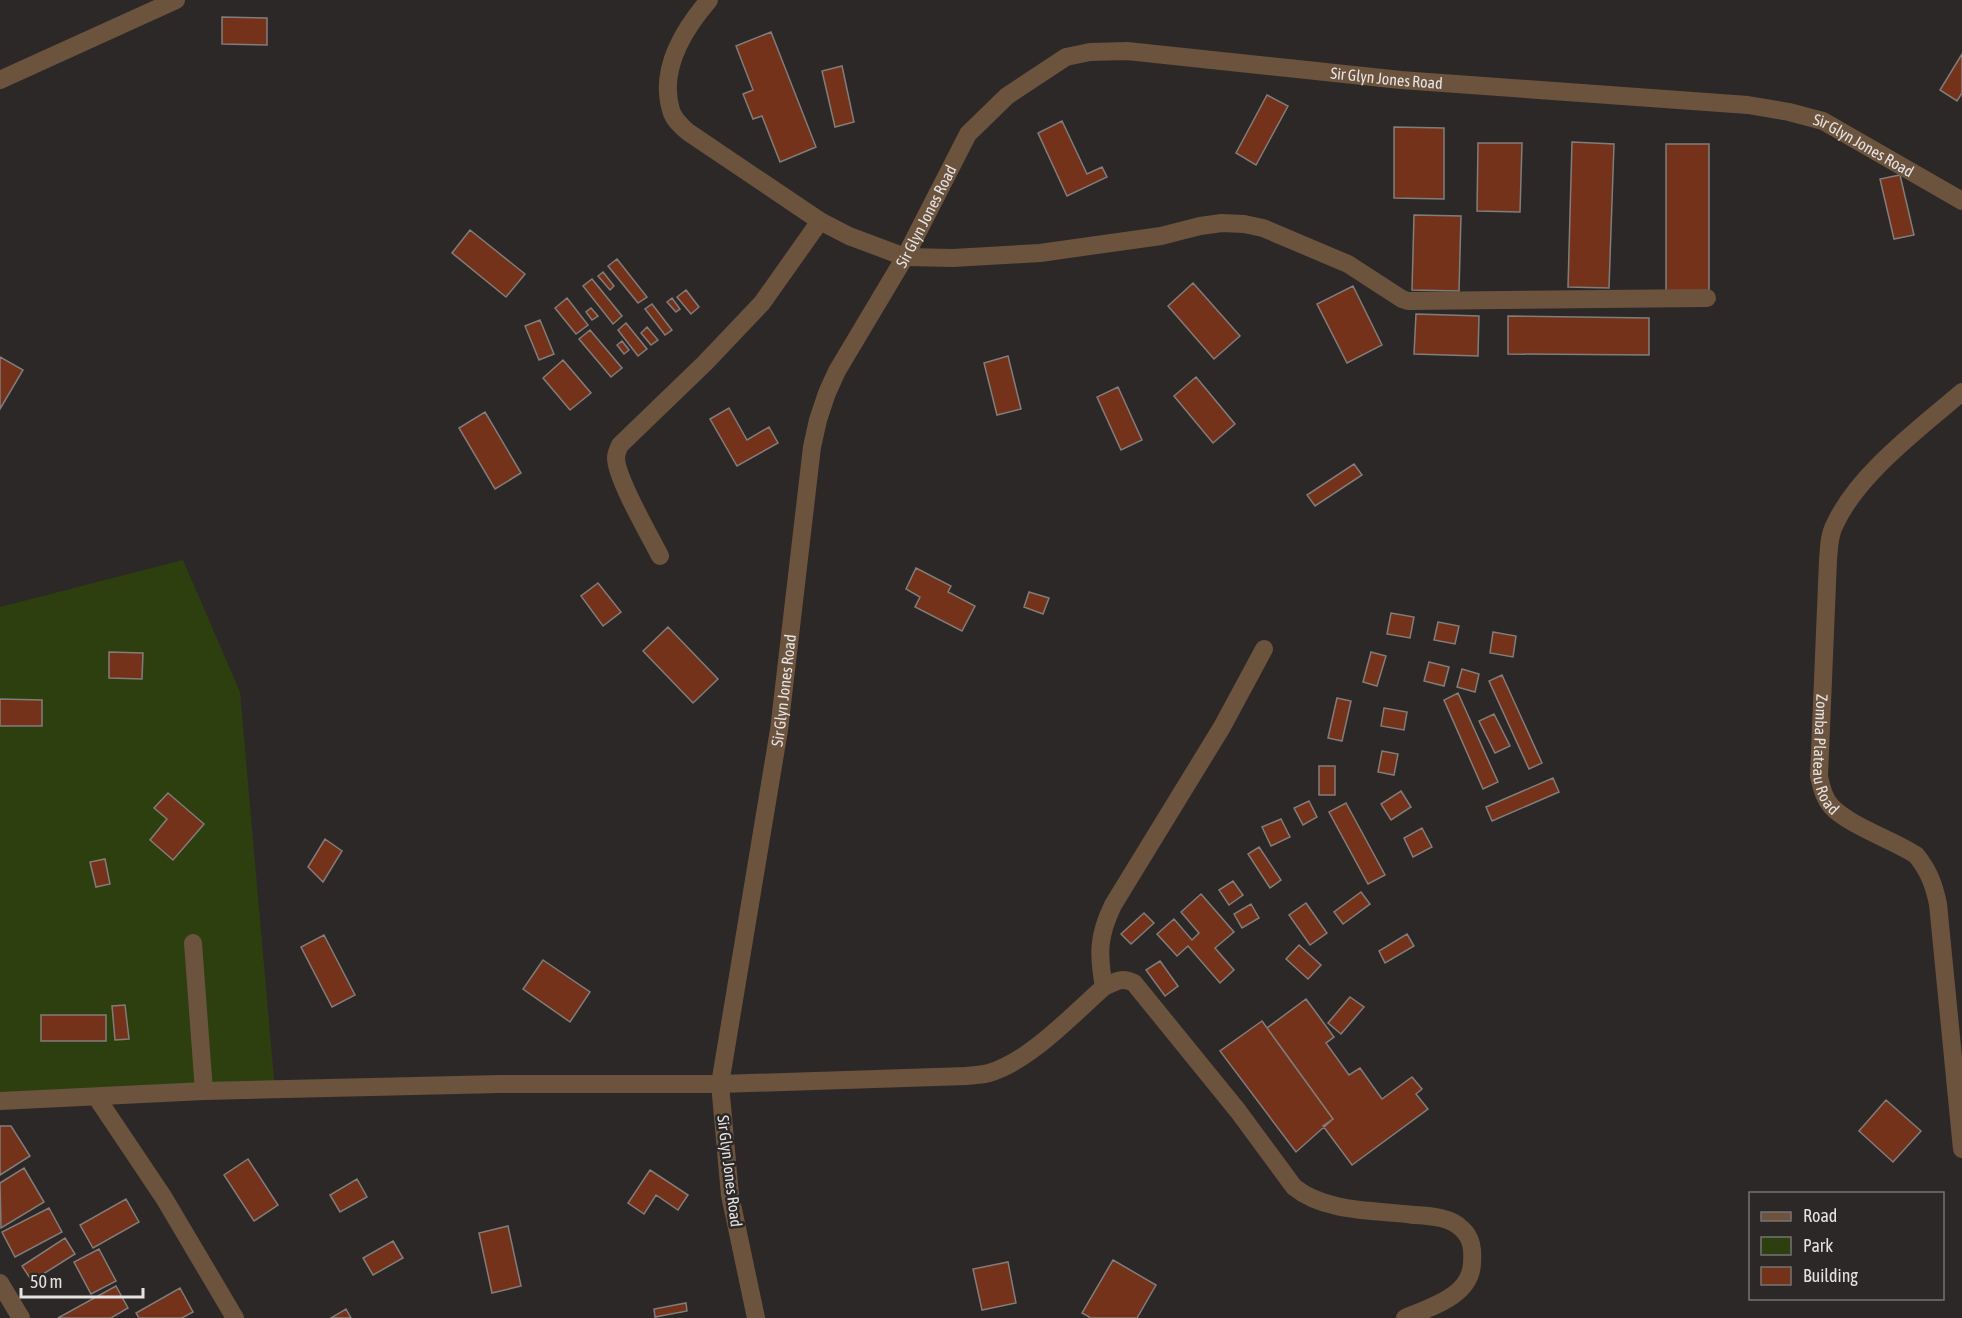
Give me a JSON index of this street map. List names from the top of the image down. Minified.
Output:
{"streets":{"street":["Sir Glyn Jones Road","Zomba Plateau Road"]},"legend":["Road","Park","Building"],"scale_bar":"50 m"}
